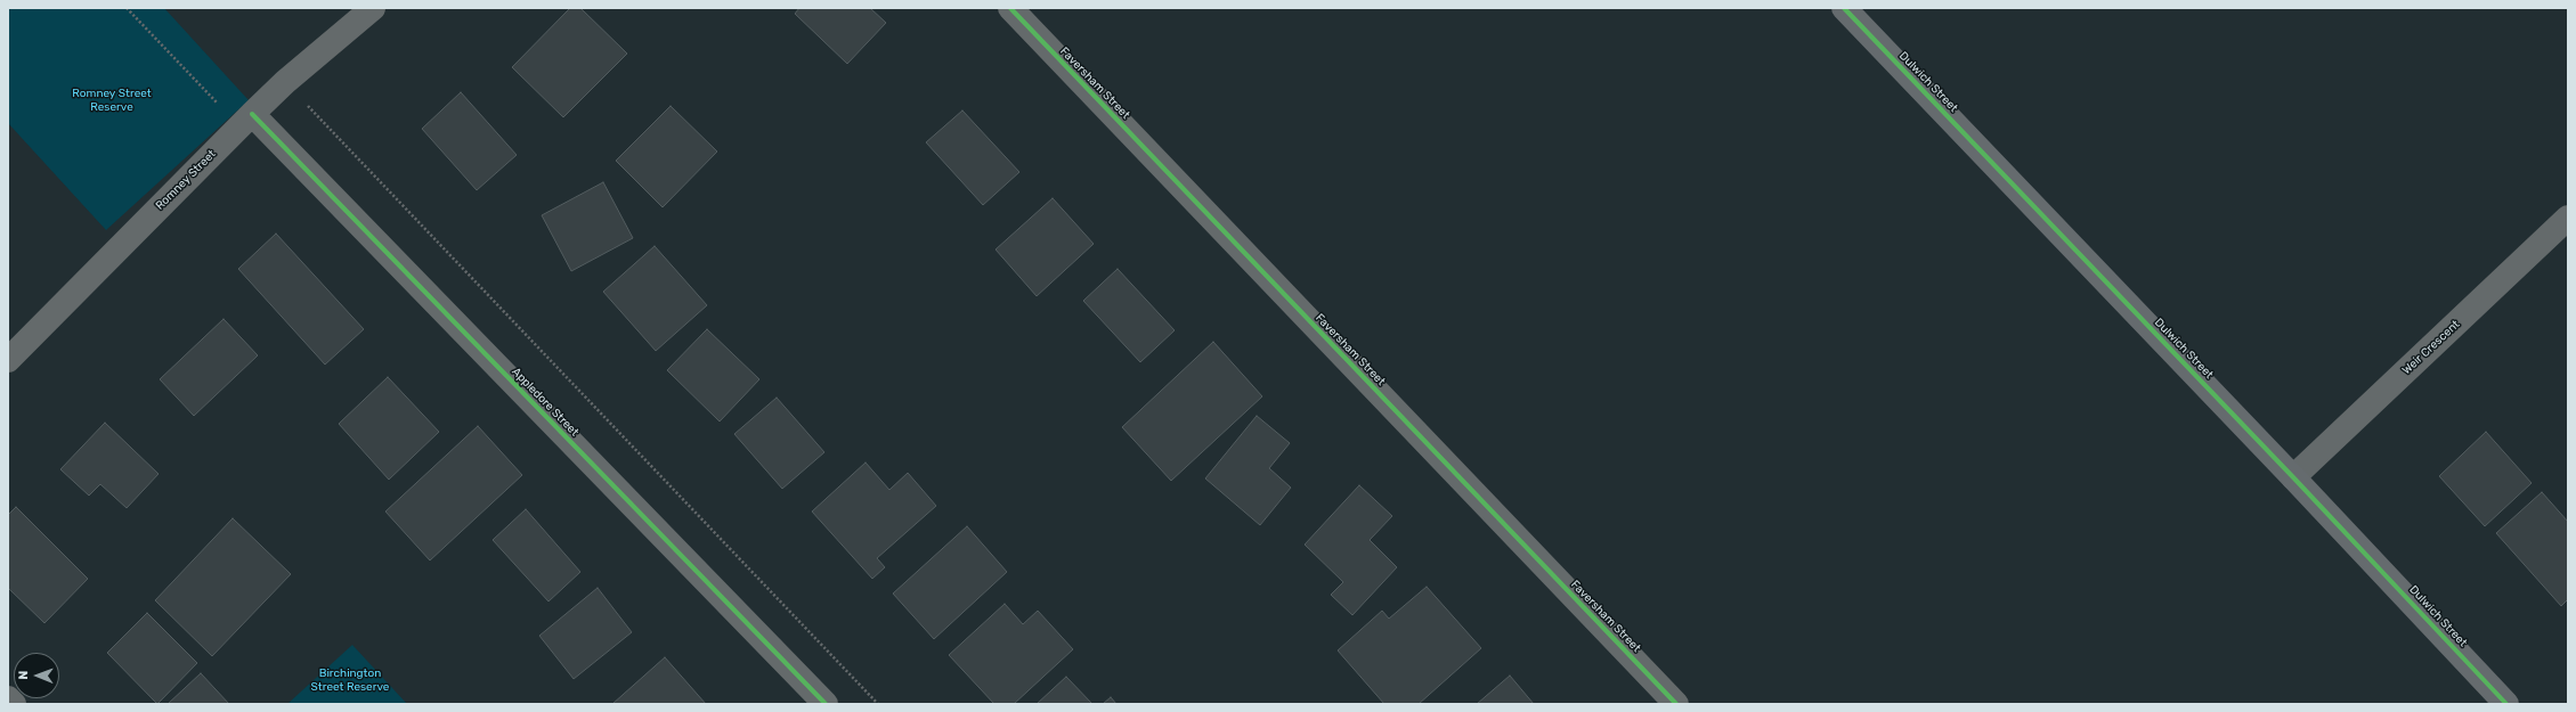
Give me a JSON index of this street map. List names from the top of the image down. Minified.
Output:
{"streets":{"street":["Dulwich Street","Faversham Street","Romney Street","Weir Crescent","Appledore Street"]},"crossings":[["Dulwich Street","Weir Crescent"],["Romney Street","Appledore Street"]],"parks":["Romney Street Reserve","Birchington Street Reserve"],"north":"left"}
